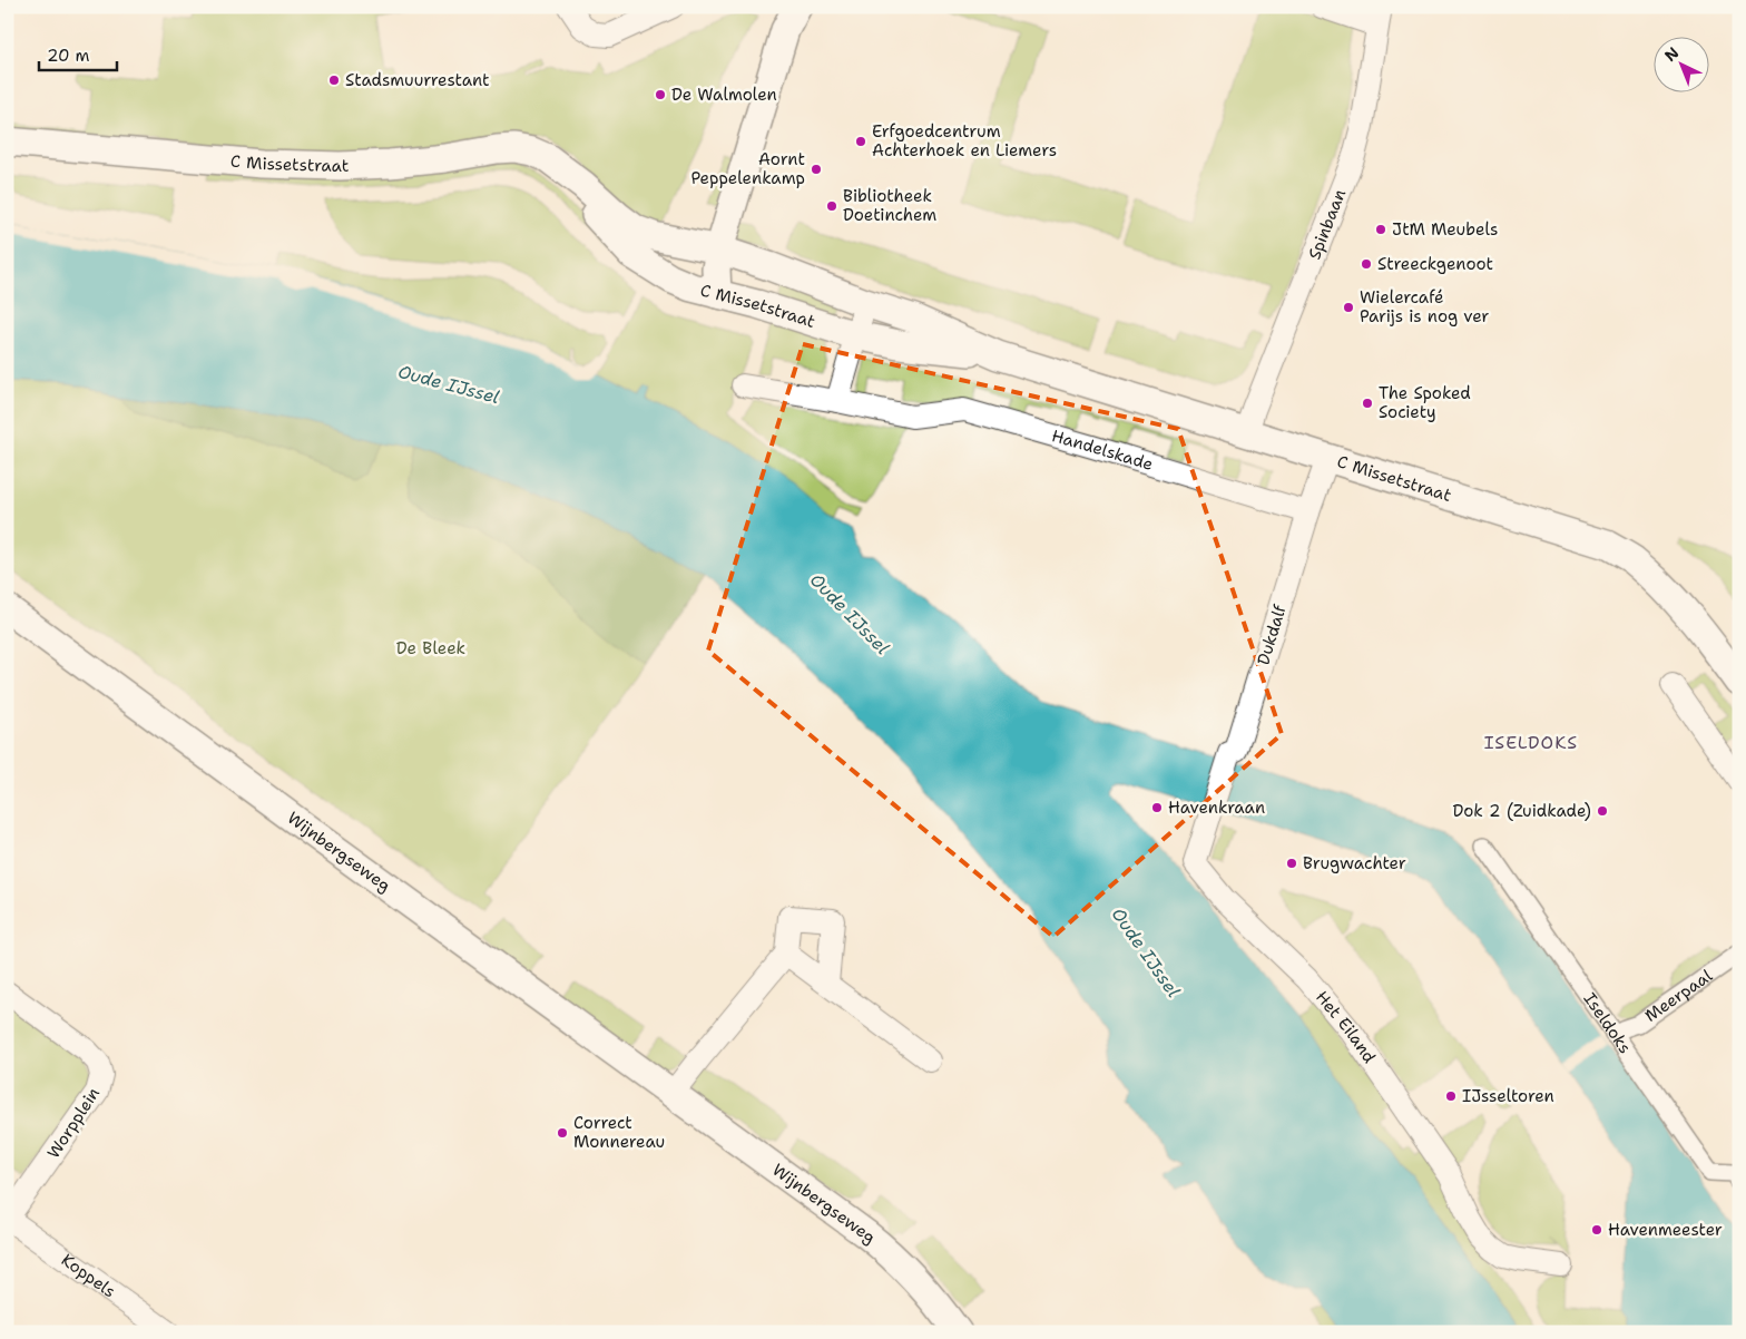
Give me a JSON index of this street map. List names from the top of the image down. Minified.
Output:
{"streets":{"street":["C Missetstraat","Spinbaan","Handelskade","Dukdalf","Wijnbergseweg","Meerpaal","Iseldoks","Het Eiland","Worpplein","Koppels"]},"crossings":[["C Missetstraat","Spinbaan"],["Handelskade","Dukdalf"],["Dukdalf","Het Eiland"],["Meerpaal","Iseldoks"],["Worpplein","Koppels"]],"districts":["ISELDOKS"],"water":["Oude IJssel"],"parks":["De Bleek"],"places":["Stadsmuurrestant","De Walmolen","Erfgoedcentrum Achterhoek en Liemers","Aornt Peppelenkamp","Bibliotheek Doetinchem","JtM Meubels","Streeckgenoot","Wielercafé Parijs is nog ver","The Spoked Society","Havenkraan","Dok 2 (Zuidkade)","Brugwachter","IJsseltoren","Correct Monnereau","Havenmeester"],"scale_bar":"20 m","north":"top left"}
